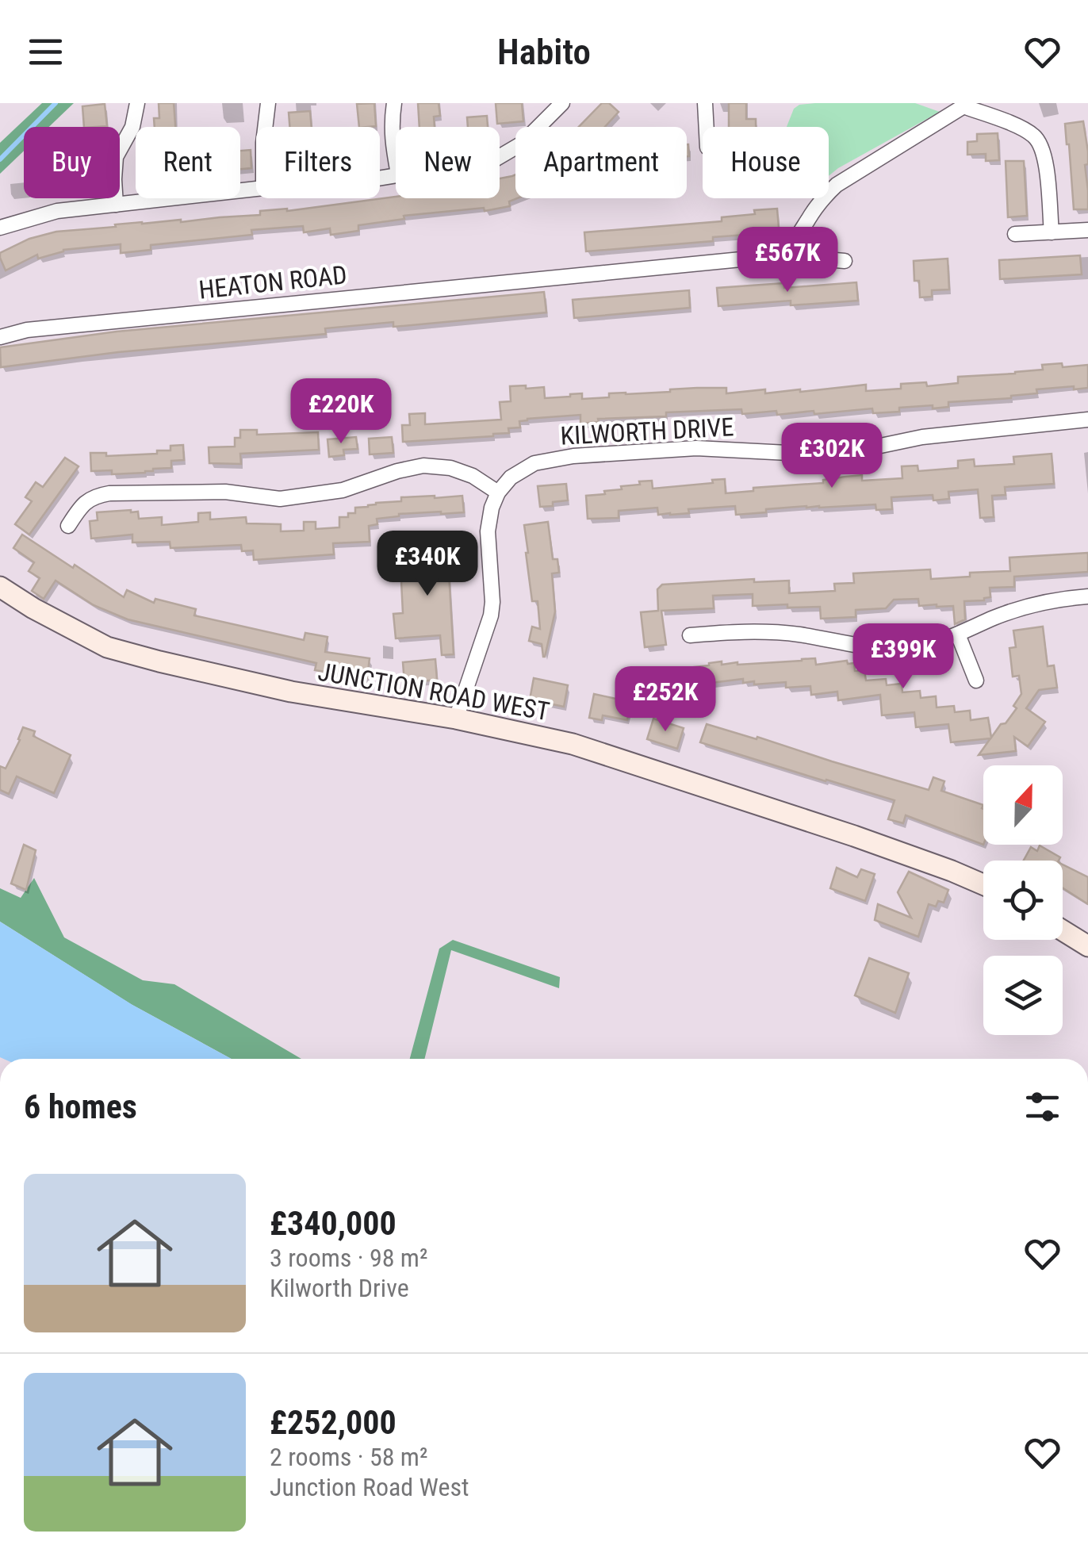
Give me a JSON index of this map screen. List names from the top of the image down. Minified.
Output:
{"streets":{"street":["HEATON ROAD","KILWORTH DRIVE","JUNCTION ROAD WEST"]},"north":"top","page":{"header":"Habito","chip":["Buy","Rent","Filters","New","Apartment","House"],"price":["£567K","£220K","£302K","£340K","£399K","£252K"],"heading":"6 homes","list":[{"name":"£340,000","note":"3 rooms · 98 m² · Kilworth Drive"},{"name":"£252,000","note":"2 rooms · 58 m² · Junction Road West"}]}}
